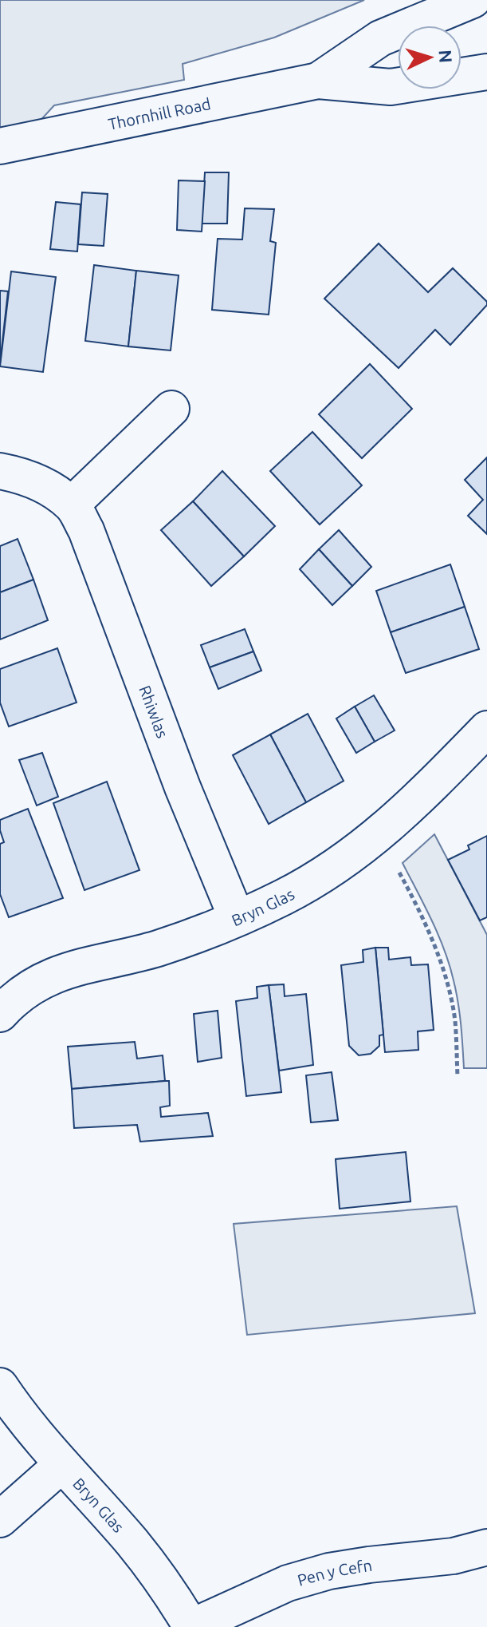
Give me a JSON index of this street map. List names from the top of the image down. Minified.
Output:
{"streets":{"street":["Thornhill Road","Rhiwlas","Bryn Glas","Pen y Cefn"]},"crossings":[["Rhiwlas","Bryn Glas"],["Bryn Glas","Pen y Cefn"]],"north":"right"}
